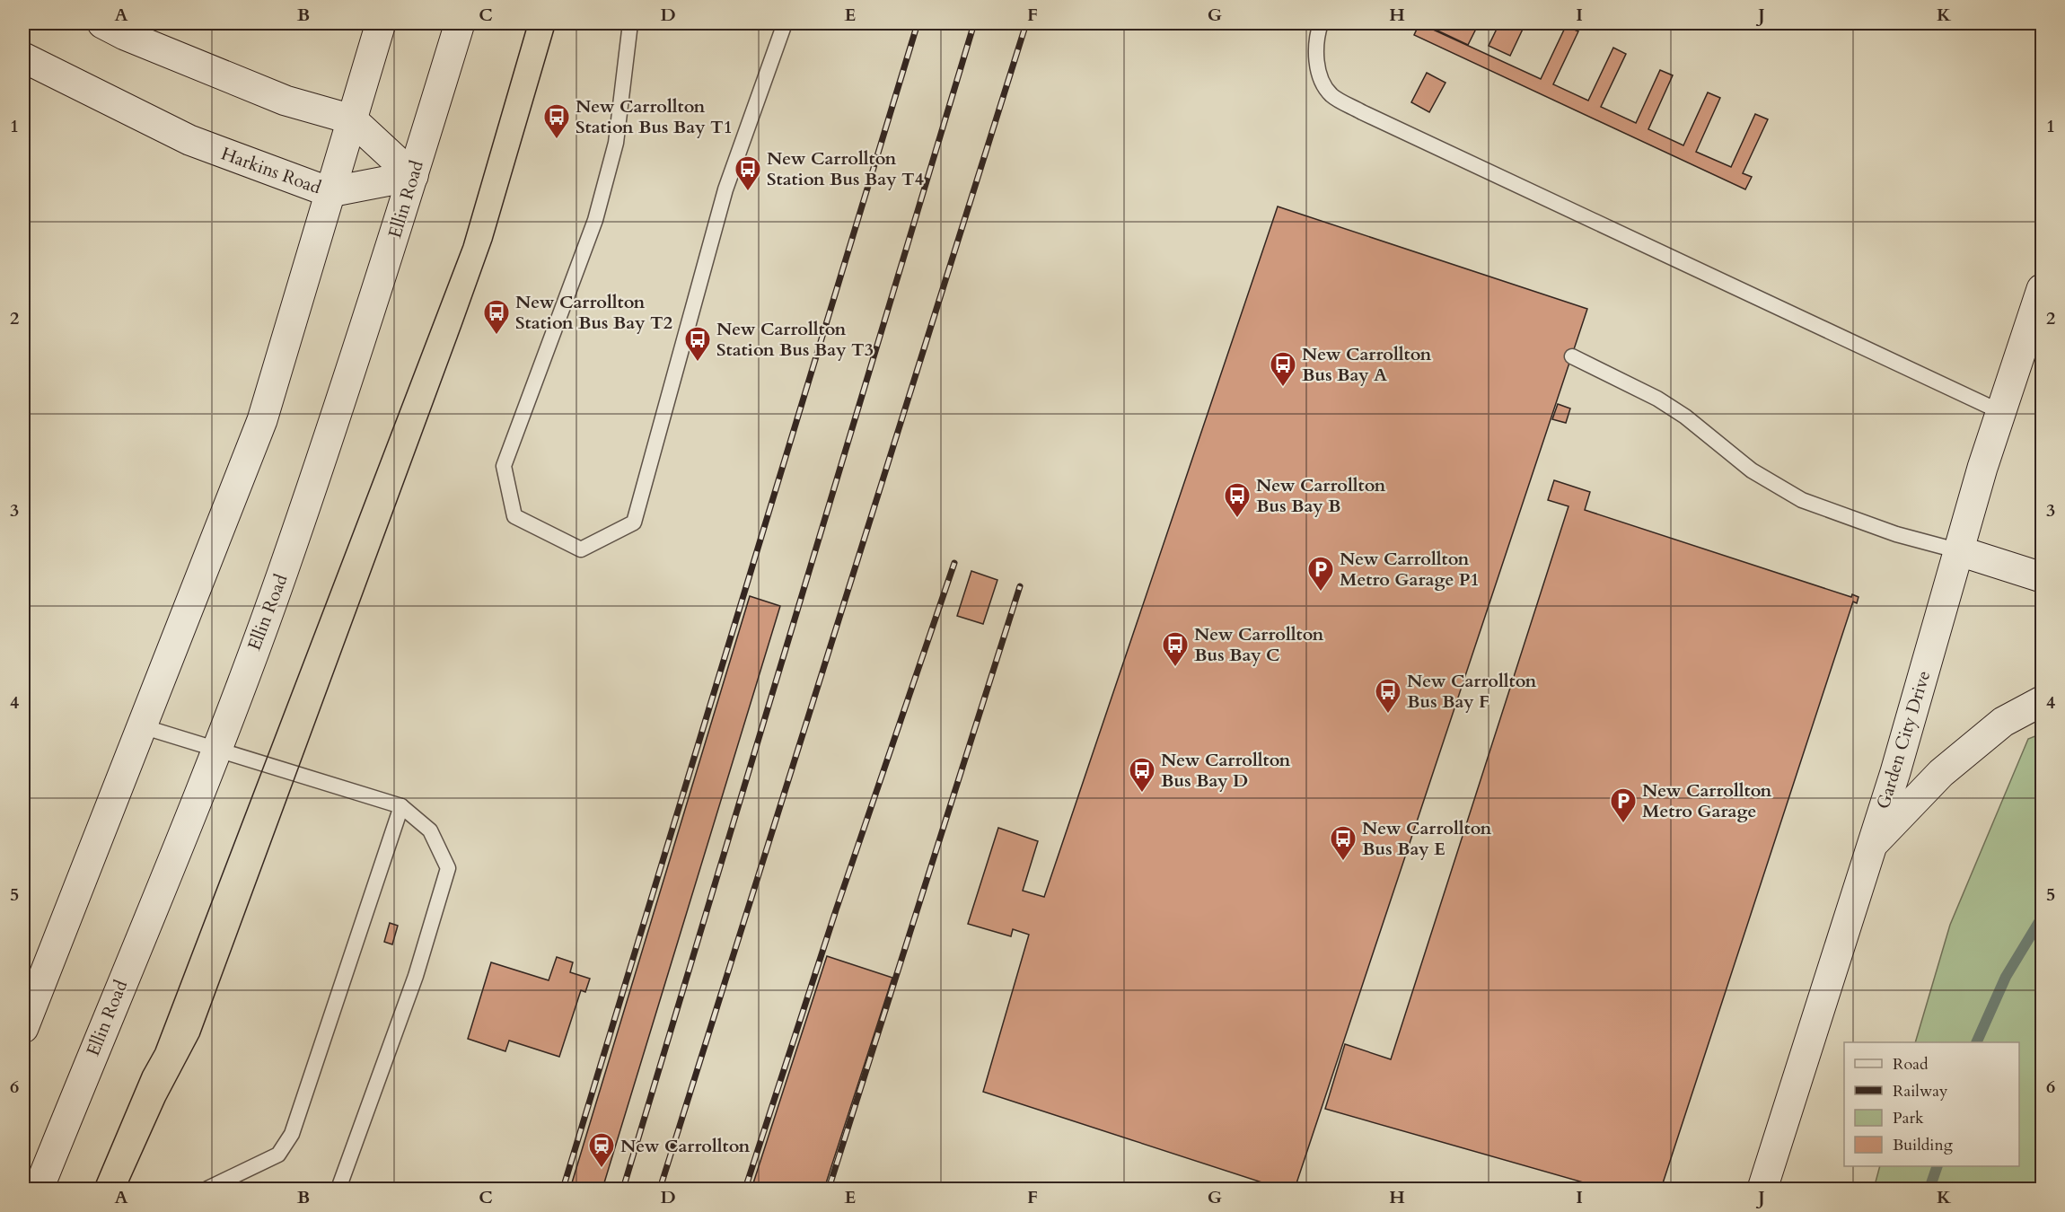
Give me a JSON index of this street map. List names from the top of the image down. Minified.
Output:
{"streets":{"street":["Harkins Road","Ellin Road","Garden City Drive"]},"crossings":[["Harkins Road","Ellin Road"]],"places":{"bus stop":["New Carrollton Station Bus Bay T1","New Carrollton Station Bus Bay T4","New Carrollton Station Bus Bay T2","New Carrollton Station Bus Bay T3","New Carrollton Bus Bay A","New Carrollton Bus Bay B","New Carrollton Bus Bay C","New Carrollton Bus Bay F","New Carrollton Bus Bay D","New Carrollton Bus Bay E"],"parking":["New Carrollton Metro Garage P1","New Carrollton Metro Garage"],"station":["New Carrollton"]},"legend":["Road","Railway","Park","Building"],"grid":{"columns":["A","B","C","D","E","F","G","H","I","J","K"],"rows":["1","2","3","4","5","6"]}}
